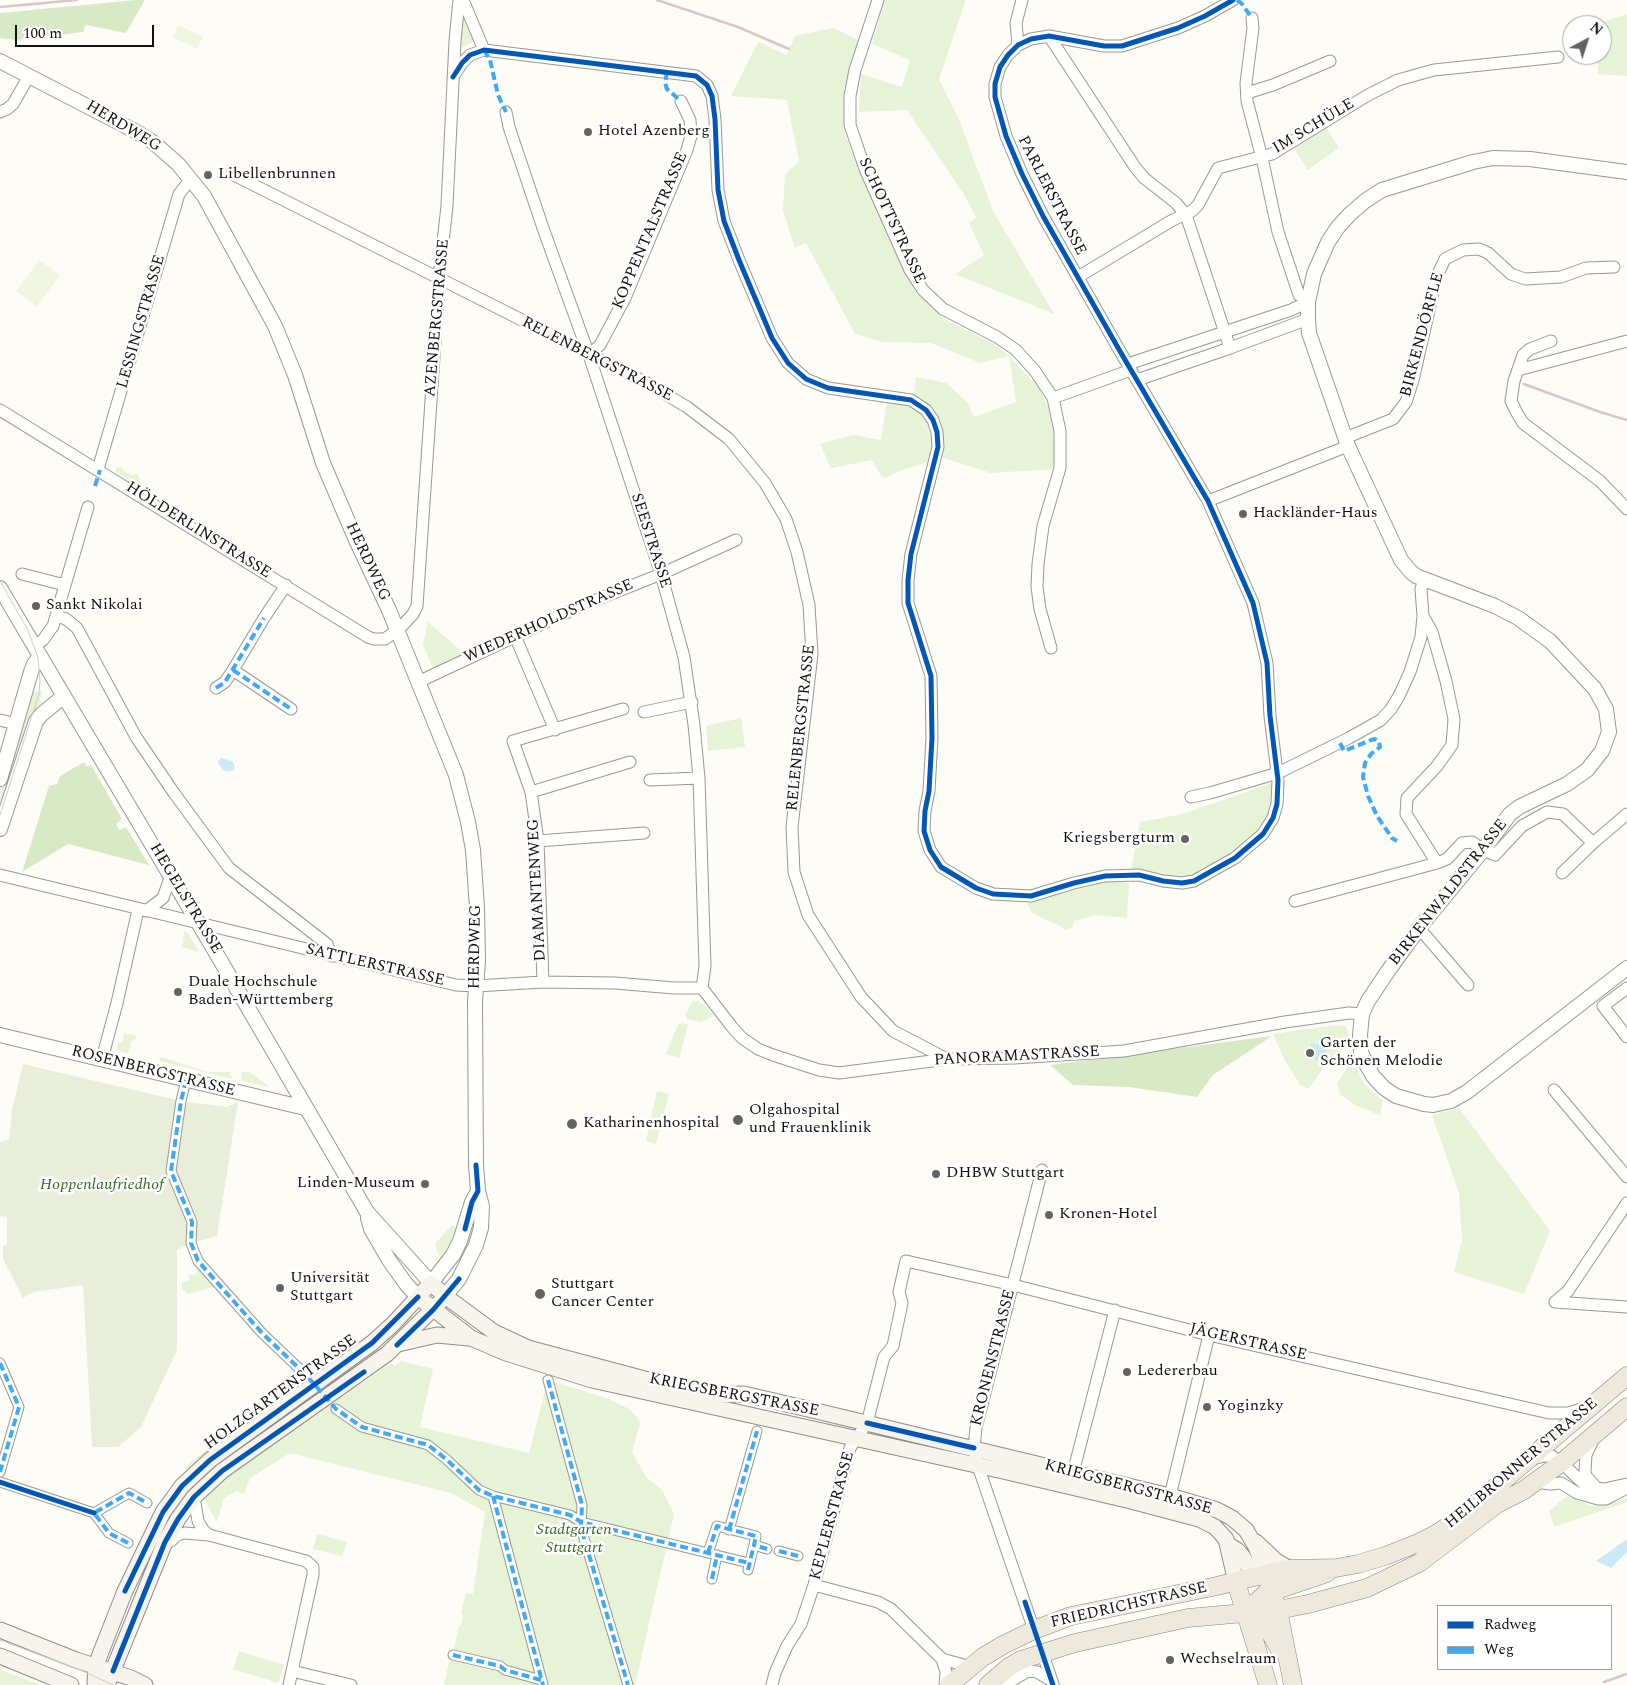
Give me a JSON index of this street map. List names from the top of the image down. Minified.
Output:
{"streets":{"main road":["HEGELSTRASSE","HOLZGARTENSTRASSE","KRIEGSBERGSTRASSE","HEILBRONNER STRASSE","FRIEDRICHSTRASSE"],"street":["HERDWEG","IM SCHÜLE","PARLERSTRASSE","SCHOTTSTRASSE","KOPPENTALSTRASSE","AZENBERGSTRASSE","LESSINGSTRASSE","BIRKENDÖRFLE","RELENBERGSTRASSE","HÖLDERLINSTRASSE","SEESTRASSE","WIEDERHOLDSTRASSE","DIAMANTENWEG","BIRKENWALDSTRASSE","SATTLERSTRASSE","PANORAMASTRASSE","ROSENBERGSTRASSE","JÄGERSTRASSE","KRONENSTRASSE","KEPLERSTRASSE"]},"crossings":[["HERDWEG","AZENBERGSTRASSE"],["HERDWEG","LESSINGSTRASSE"],["HERDWEG","HÖLDERLINSTRASSE"],["HERDWEG","WIEDERHOLDSTRASSE"],["HERDWEG","HEGELSTRASSE"],["HERDWEG","SATTLERSTRASSE"],["HERDWEG","HOLZGARTENSTRASSE"],["HERDWEG","KRIEGSBERGSTRASSE"],["IM SCHÜLE","PARLERSTRASSE"],["KOPPENTALSTRASSE","RELENBERGSTRASSE"],["KOPPENTALSTRASSE","SEESTRASSE"],["AZENBERGSTRASSE","RELENBERGSTRASSE"],["AZENBERGSTRASSE","HÖLDERLINSTRASSE"],["LESSINGSTRASSE","HÖLDERLINSTRASSE"],["BIRKENDÖRFLE","BIRKENWALDSTRASSE"],["RELENBERGSTRASSE","SEESTRASSE"],["RELENBERGSTRASSE","PANORAMASTRASSE"],["SEESTRASSE","WIEDERHOLDSTRASSE"],["SEESTRASSE","SATTLERSTRASSE"],["SEESTRASSE","PANORAMASTRASSE"],["DIAMANTENWEG","SATTLERSTRASSE"],["BIRKENWALDSTRASSE","PANORAMASTRASSE"],["HEGELSTRASSE","SATTLERSTRASSE"],["HEGELSTRASSE","ROSENBERGSTRASSE"],["HEGELSTRASSE","HOLZGARTENSTRASSE"],["HEGELSTRASSE","KRIEGSBERGSTRASSE"],["SATTLERSTRASSE","PANORAMASTRASSE"],["JÄGERSTRASSE","KRONENSTRASSE"],["JÄGERSTRASSE","HEILBRONNER STRASSE"],["JÄGERSTRASSE","KEPLERSTRASSE"],["KRONENSTRASSE","KRIEGSBERGSTRASSE"],["KRONENSTRASSE","FRIEDRICHSTRASSE"],["HOLZGARTENSTRASSE","KRIEGSBERGSTRASSE"],["KRIEGSBERGSTRASSE","HEILBRONNER STRASSE"],["KRIEGSBERGSTRASSE","KEPLERSTRASSE"],["KRIEGSBERGSTRASSE","FRIEDRICHSTRASSE"],["HEILBRONNER STRASSE","FRIEDRICHSTRASSE"]],"parks":["Hoppenlaufriedhof","Stadtgarten Stuttgart"],"places":["Hotel Azenberg","Libellenbrunnen","Hackländer-Haus","Sankt Nikolai","Kriegsbergturm","Duale Hochschule Baden-Württemberg","Garten der Schönen Melodie","Olgahospital und Frauenklinik","Katharinenhospital","DHBW Stuttgart","Linden-Museum","Kronen-Hotel","Universität Stuttgart","Stuttgart Cancer Center","Ledererbau","Yoginzky","Wechselraum"],"legend":["Radweg","Weg"],"scale_bar":"100 m","north":"top right"}
